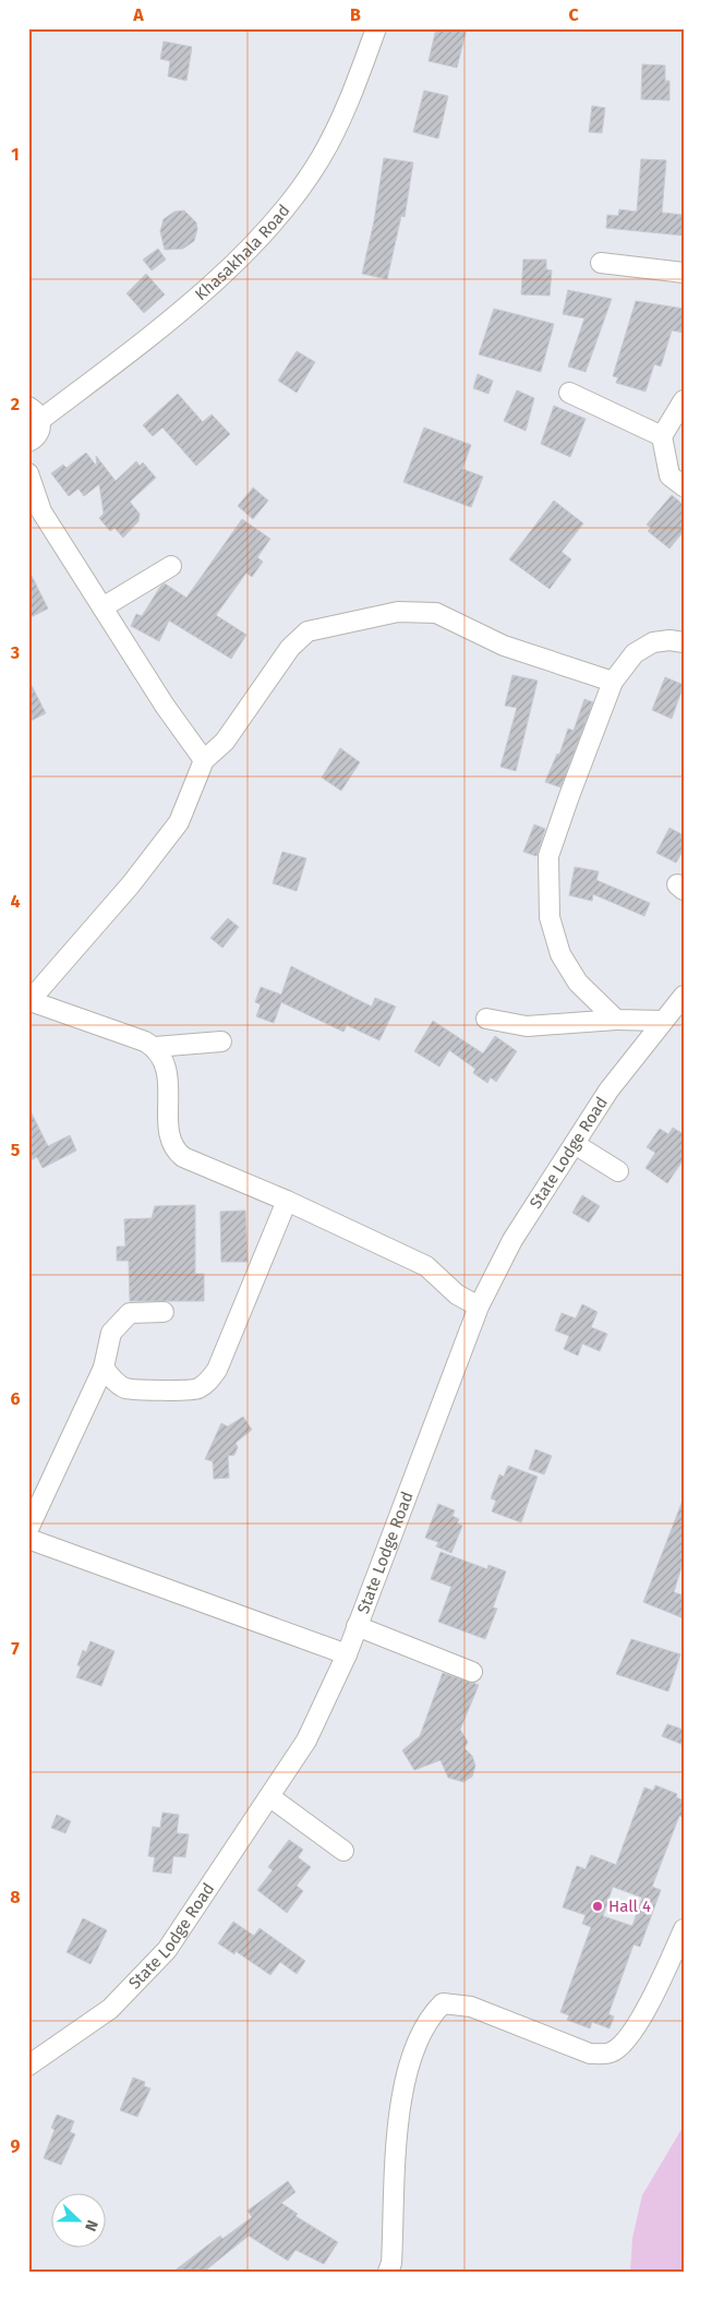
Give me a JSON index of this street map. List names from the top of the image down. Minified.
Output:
{"streets":{"street":["Khasakhala Road","State Lodge Road"]},"places":["Hall 4"],"north":"right","grid":{"columns":["A","B","C"],"rows":["1","2","3","4","5","6","7","8","9"]}}
